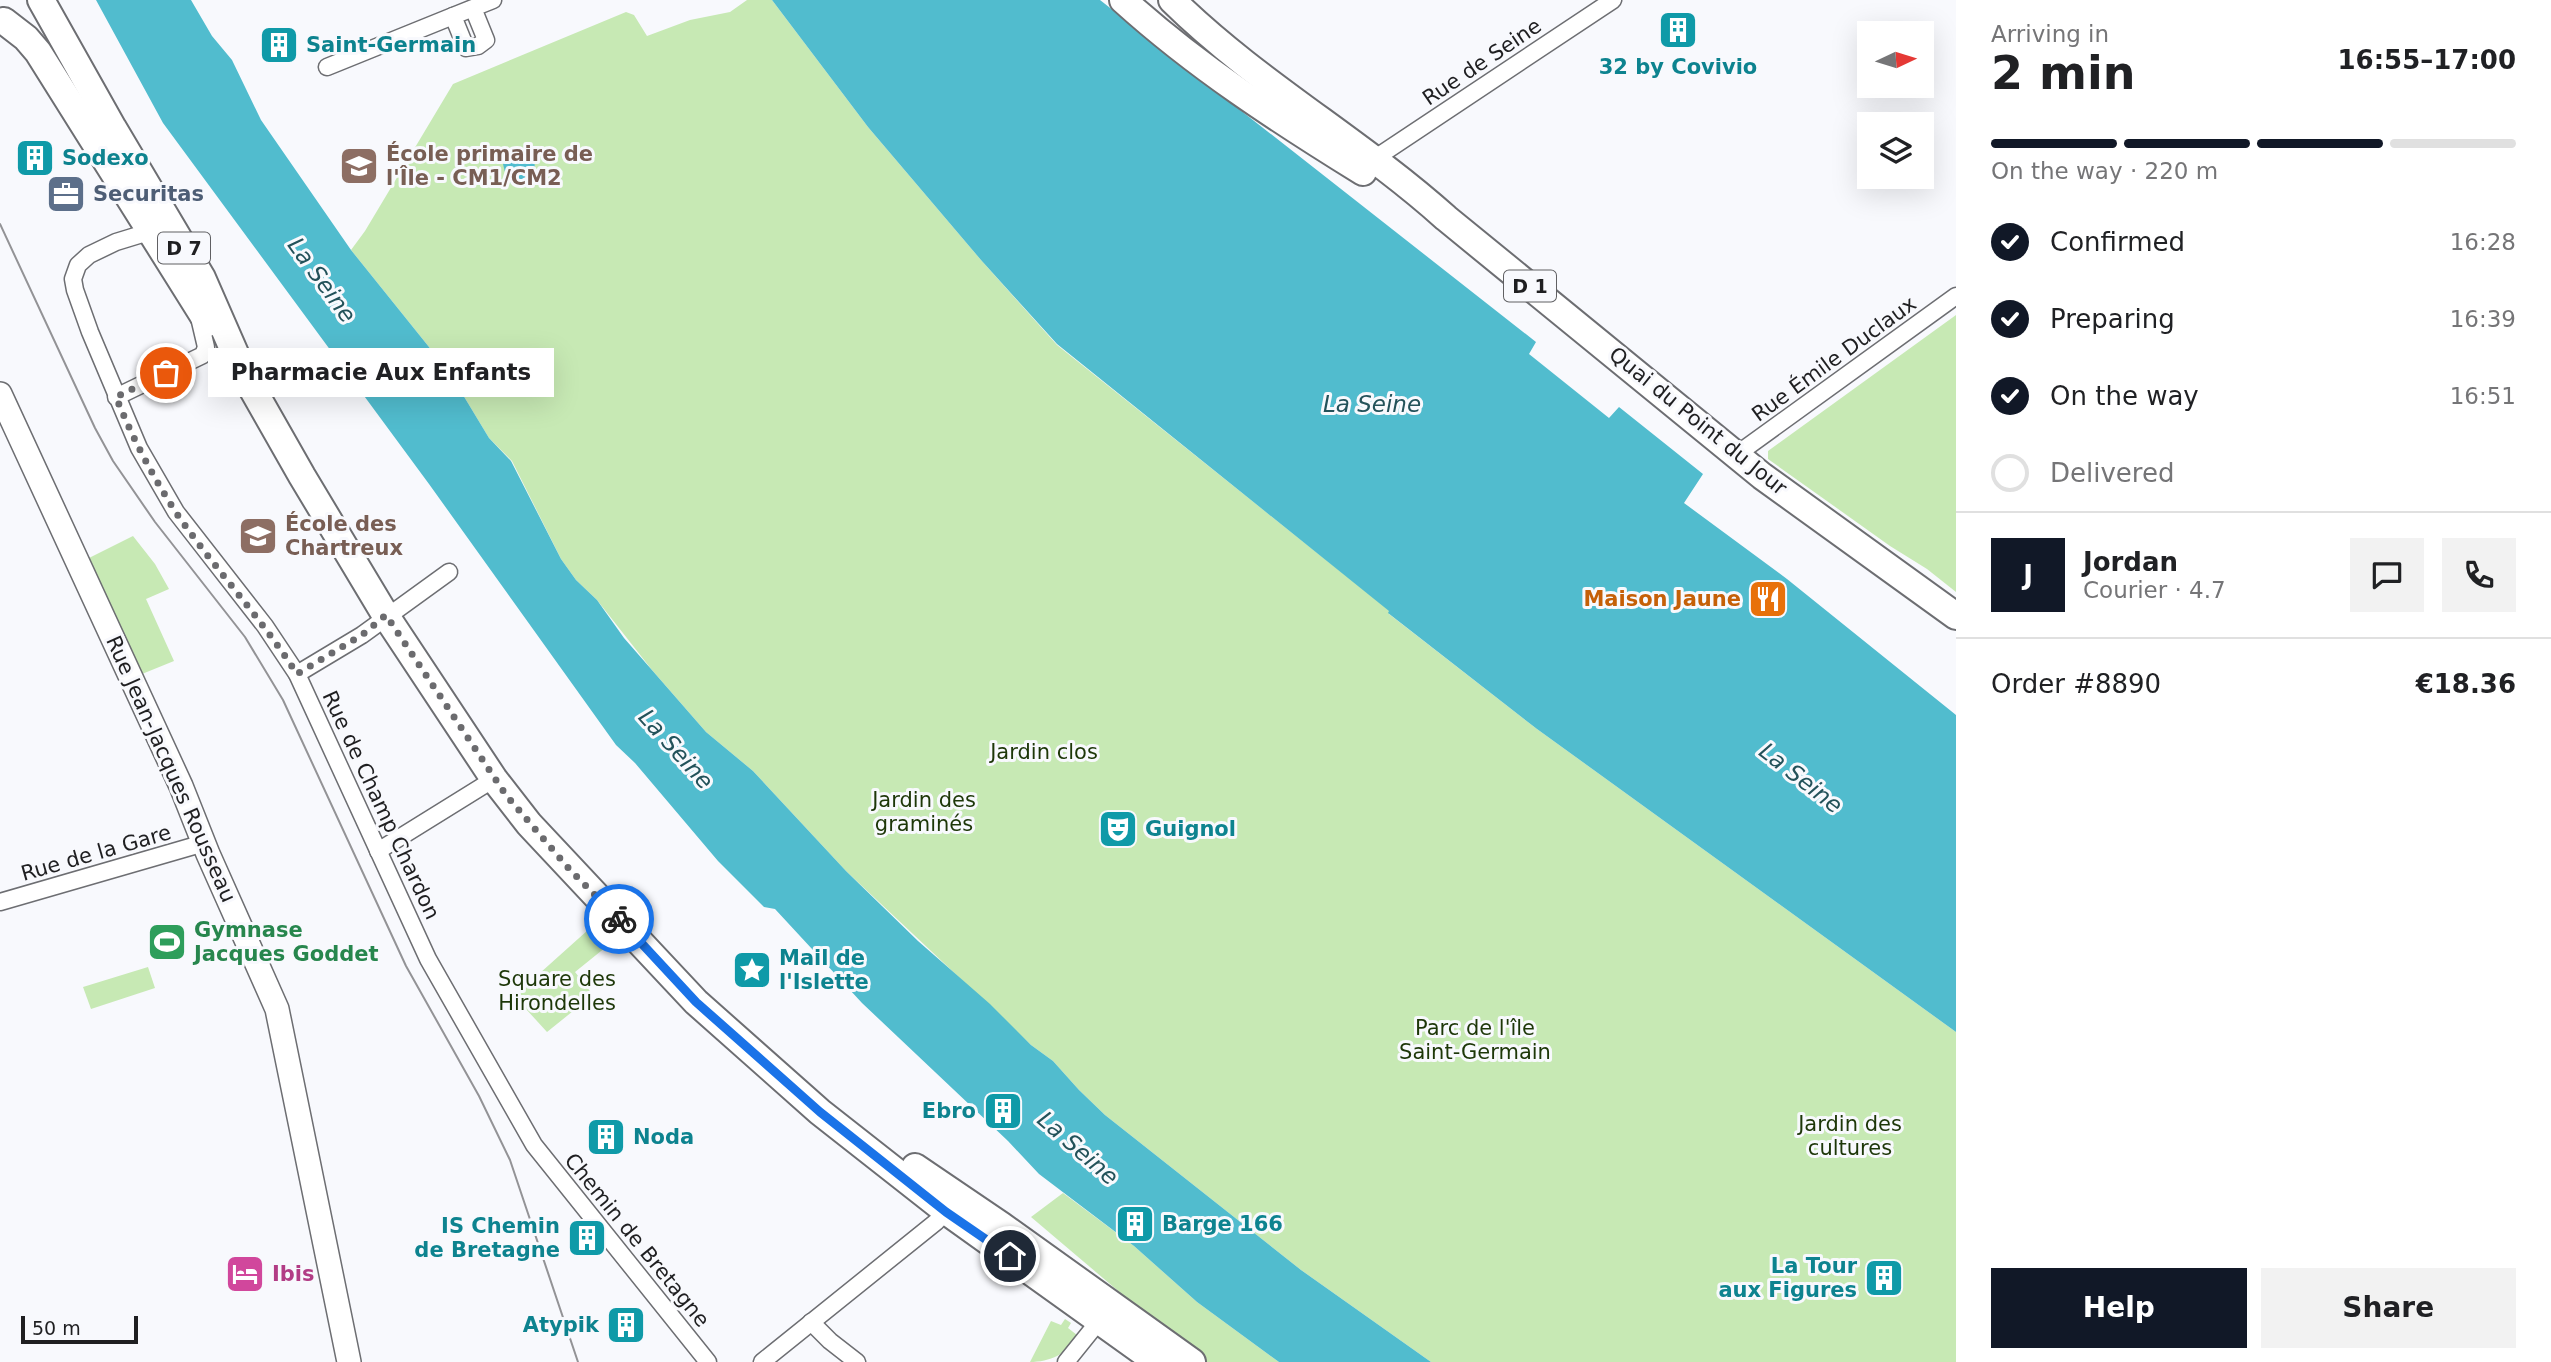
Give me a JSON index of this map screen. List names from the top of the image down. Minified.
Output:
{"streets":{"main road":["D 7","D 1","Quai du Point du Jour"],"street":["Rue de Seine","Rue Émile Duclaux","Rue Jean-Jacques Rousseau","Rue de Champ Chardon","Rue de la Gare","Chemin de Bretagne"]},"crossings":[["Rue de Seine","Quai du Point du Jour"],["D 7","Rue de Champ Chardon"],["D 1","Quai du Point du Jour"],["Rue Émile Duclaux","Quai du Point du Jour"],["Rue Jean-Jacques Rousseau","Rue de la Gare"],["Rue de Champ Chardon","Chemin de Bretagne"]],"water":["La Seine"],"parks":["Jardin clos","Jardin des graminés","Square des Hirondelles","Parc de l'île Saint-Germain","Jardin des cultures"],"places":{"building":["32 by Covivio","Saint-Germain","Sodexo","Ebro","Noda","Barge 166","IS Chemin de Bretagne","La Tour aux Figures","Atypik"],"school or university":["École primaire de l'Île - CM1/CM2","École des Chartreux"],"office":["Securitas"],"other":["Pharmacie Aux Enfants"],"restaurant":["Maison Jaune"],"theatre":["Guignol"],"sports":["Gymnase Jacques Goddet"],"place":["Mail de l'Islette"],"hotel":["Ibis"]},"scale_bar":"50 m","north":"right","page":{"heading":["2 min","Arriving in","16:55–17:00"],"panel":["Jordan","Courier · 4.7","Order #8890","€18.36"],"bar":"On the way · 220 m","list":[["Confirmed","16:28"],["Preparing","16:39"],["On the way","16:51"],"Delivered"],"bubble":"Pharmacie Aux Enfants","round":"J","buttons":["Help","Share"],"scale":"50 m"}}
